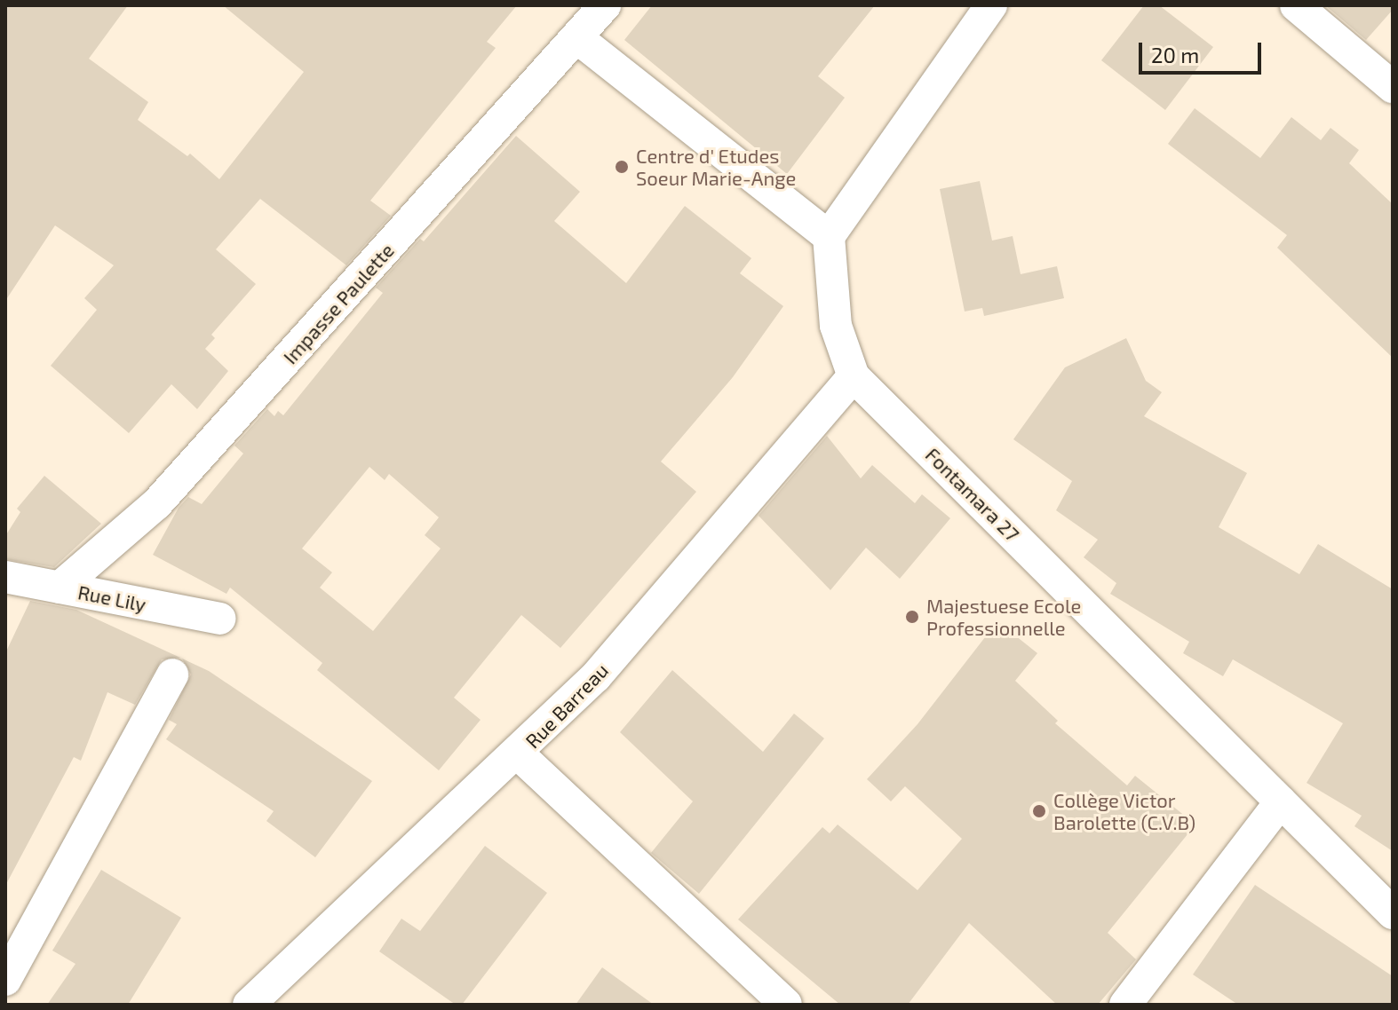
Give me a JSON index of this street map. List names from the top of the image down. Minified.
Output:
{"streets":{"street":["Impasse Paulette","Fontamara 27","Rue Lily","Rue Barreau"]},"crossings":[["Impasse Paulette","Rue Lily"],["Fontamara 27","Rue Barreau"]],"places":["Centre d' Etudes Soeur Marie-Ange","Majestuese Ecole Professionnelle","Collège Victor Barolette (C.V.B)"],"scale_bar":"20 m"}
